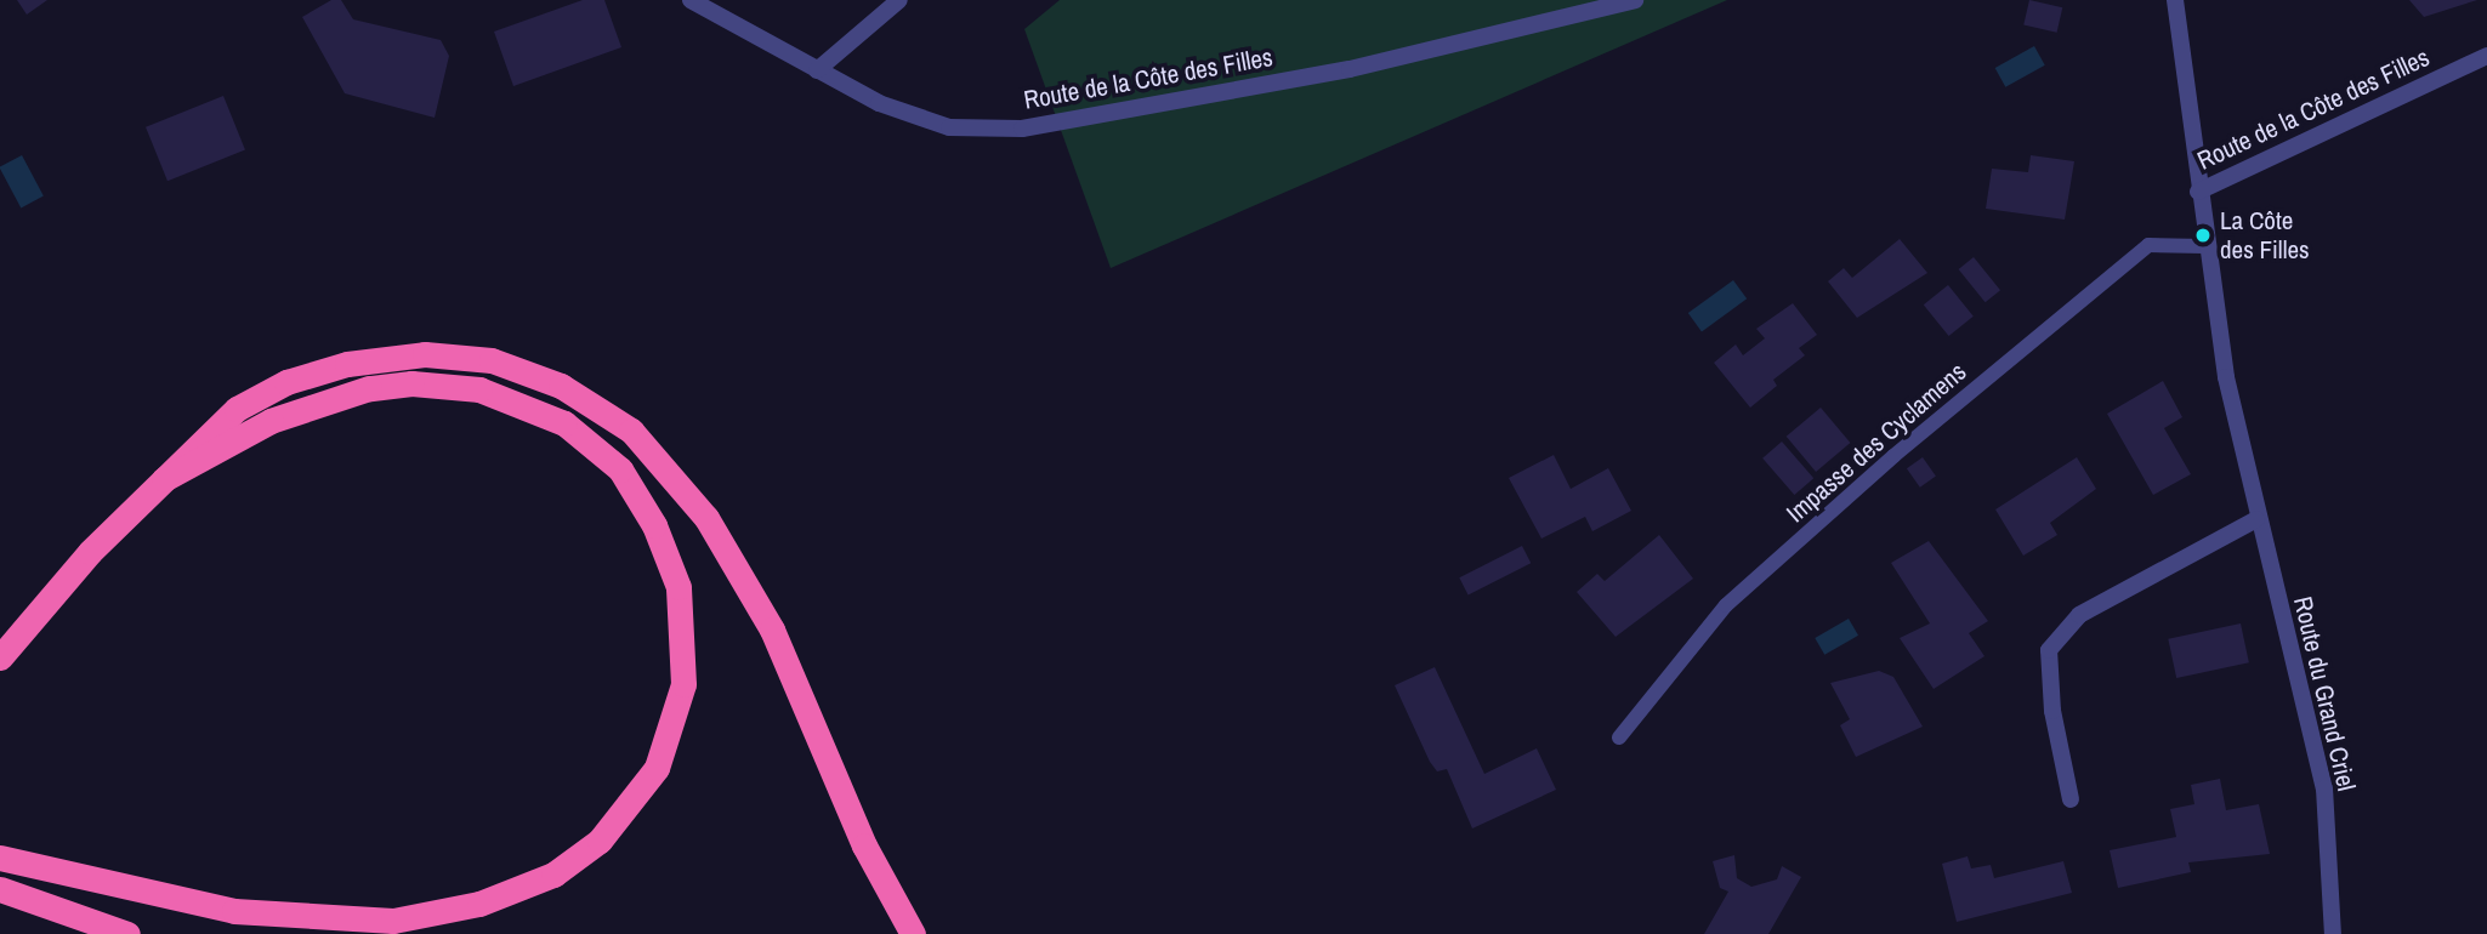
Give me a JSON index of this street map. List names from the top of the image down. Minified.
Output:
{"streets":{"street":["Route de la Côte des Filles","Route du Grand Criel"],"lane":["Impasse des Cyclamens"]},"crossings":[["Route de la Côte des Filles","Route du Grand Criel"],["Impasse des Cyclamens","Route du Grand Criel"]],"places":["La Côte des Filles"]}
